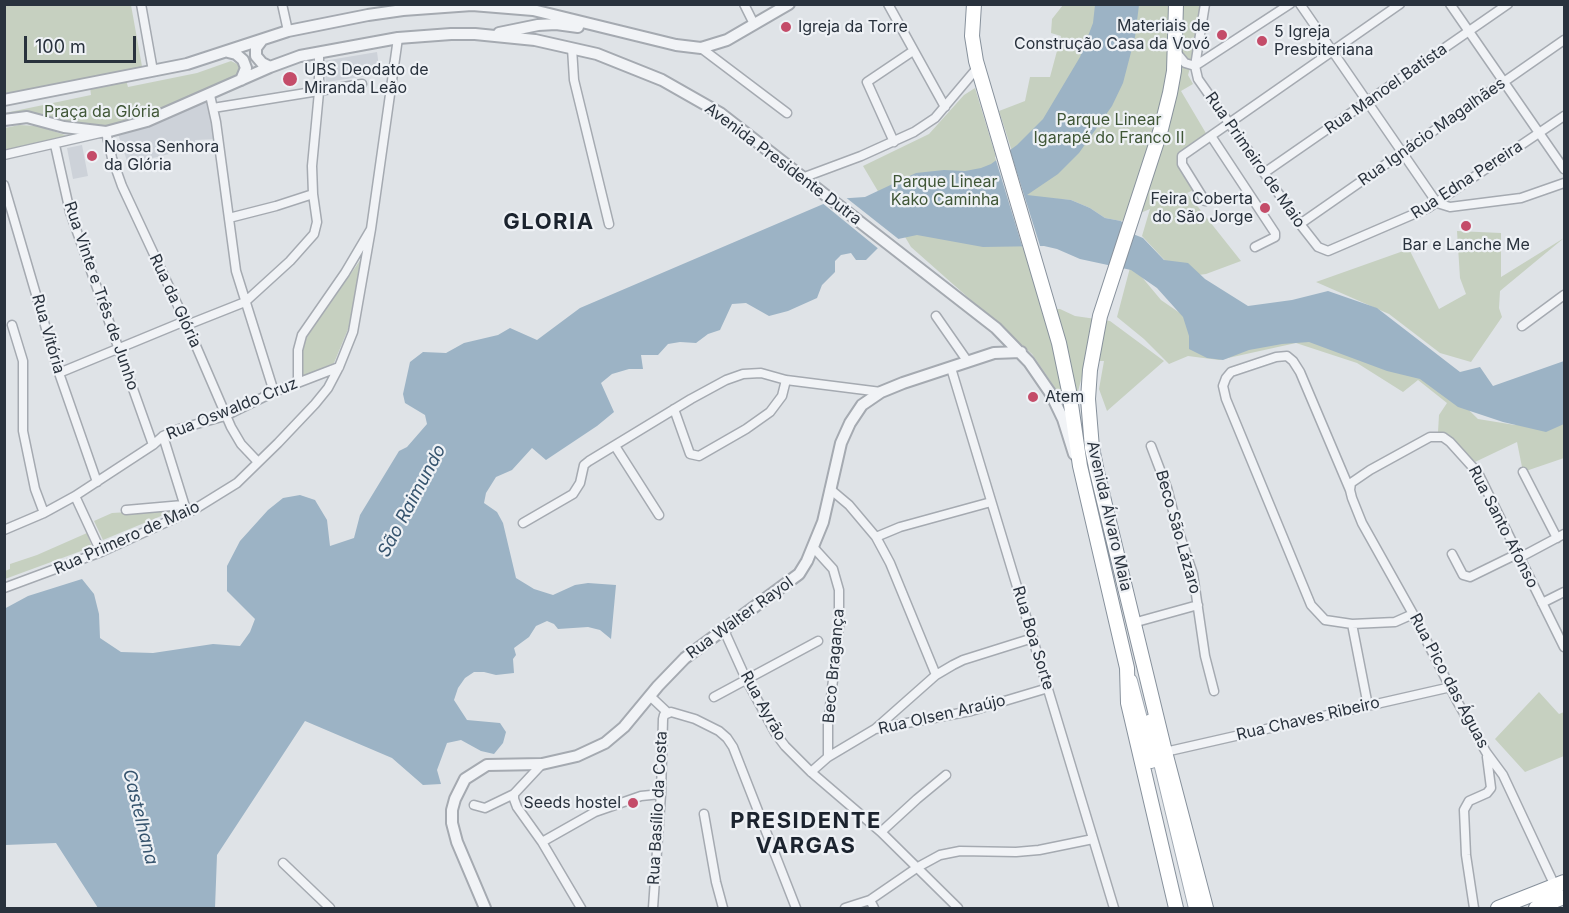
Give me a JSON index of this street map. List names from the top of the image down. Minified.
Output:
{"streets":{"main road":["Avenida Álvaro Maia"],"street":["Rua Manoel Batista","Rua Ignácio Magalhães","Rua Primeiro de Maio","Avenida Presidente Dutra","Rua Edna Pereira","Rua Vinte e Três de Junho","Rua da Glória","Rua Vitória","Rua Oswaldo Cruz","Rua Santo Afonso","Beco São Lázaro","Rua Primero de Maio","Rua Walter Rayol","Rua Boa Sorte","Beco Bragança","Rua Pico das Águas","Rua Ayrão","Rua Olsen Araújo","Rua Chaves Ribeiro","Rua Basílio da Costa"]},"crossings":[["Rua Manoel Batista","Rua Primeiro de Maio"],["Rua Ignácio Magalhães","Rua Primeiro de Maio"],["Rua Primeiro de Maio","Rua Edna Pereira"],["Avenida Presidente Dutra","Rua da Glória"],["Avenida Presidente Dutra","Avenida Álvaro Maia"],["Avenida Presidente Dutra","Rua Primero de Maio"],["Avenida Presidente Dutra","Rua Walter Rayol"],["Rua Vinte e Três de Junho","Rua Oswaldo Cruz"],["Rua da Glória","Rua Oswaldo Cruz"],["Rua da Glória","Rua Primero de Maio"],["Rua Vitória","Rua Oswaldo Cruz"],["Rua Oswaldo Cruz","Rua Primero de Maio"],["Avenida Álvaro Maia","Rua Chaves Ribeiro"],["Rua Santo Afonso","Rua Pico das Águas"],["Rua Walter Rayol","Rua Boa Sorte"],["Rua Walter Rayol","Beco Bragança"],["Rua Walter Rayol","Rua Ayrão"],["Rua Boa Sorte","Rua Olsen Araújo"],["Beco Bragança","Rua Olsen Araújo"],["Rua Pico das Águas","Rua Chaves Ribeiro"],["Rua Ayrão","Rua Olsen Araújo"]],"districts":["GLORIA","PRESIDENTE VARGAS"],"water":["São Raimundo","Castelhana"],"parks":["Praça da Glória","Parque Linear Igarapé do Franco II","Parque Linear Kako Caminha"],"places":["Igreja da Torre","Materiais de Construção Casa da Vovó","5 Igreja Presbiteriana","UBS Deodato de Miranda Leão","Nossa Senhora da Glória","Feira Coberta do São Jorge","Bar e Lanche Me","Atem","Seeds hostel"],"scale_bar":"100 m"}
